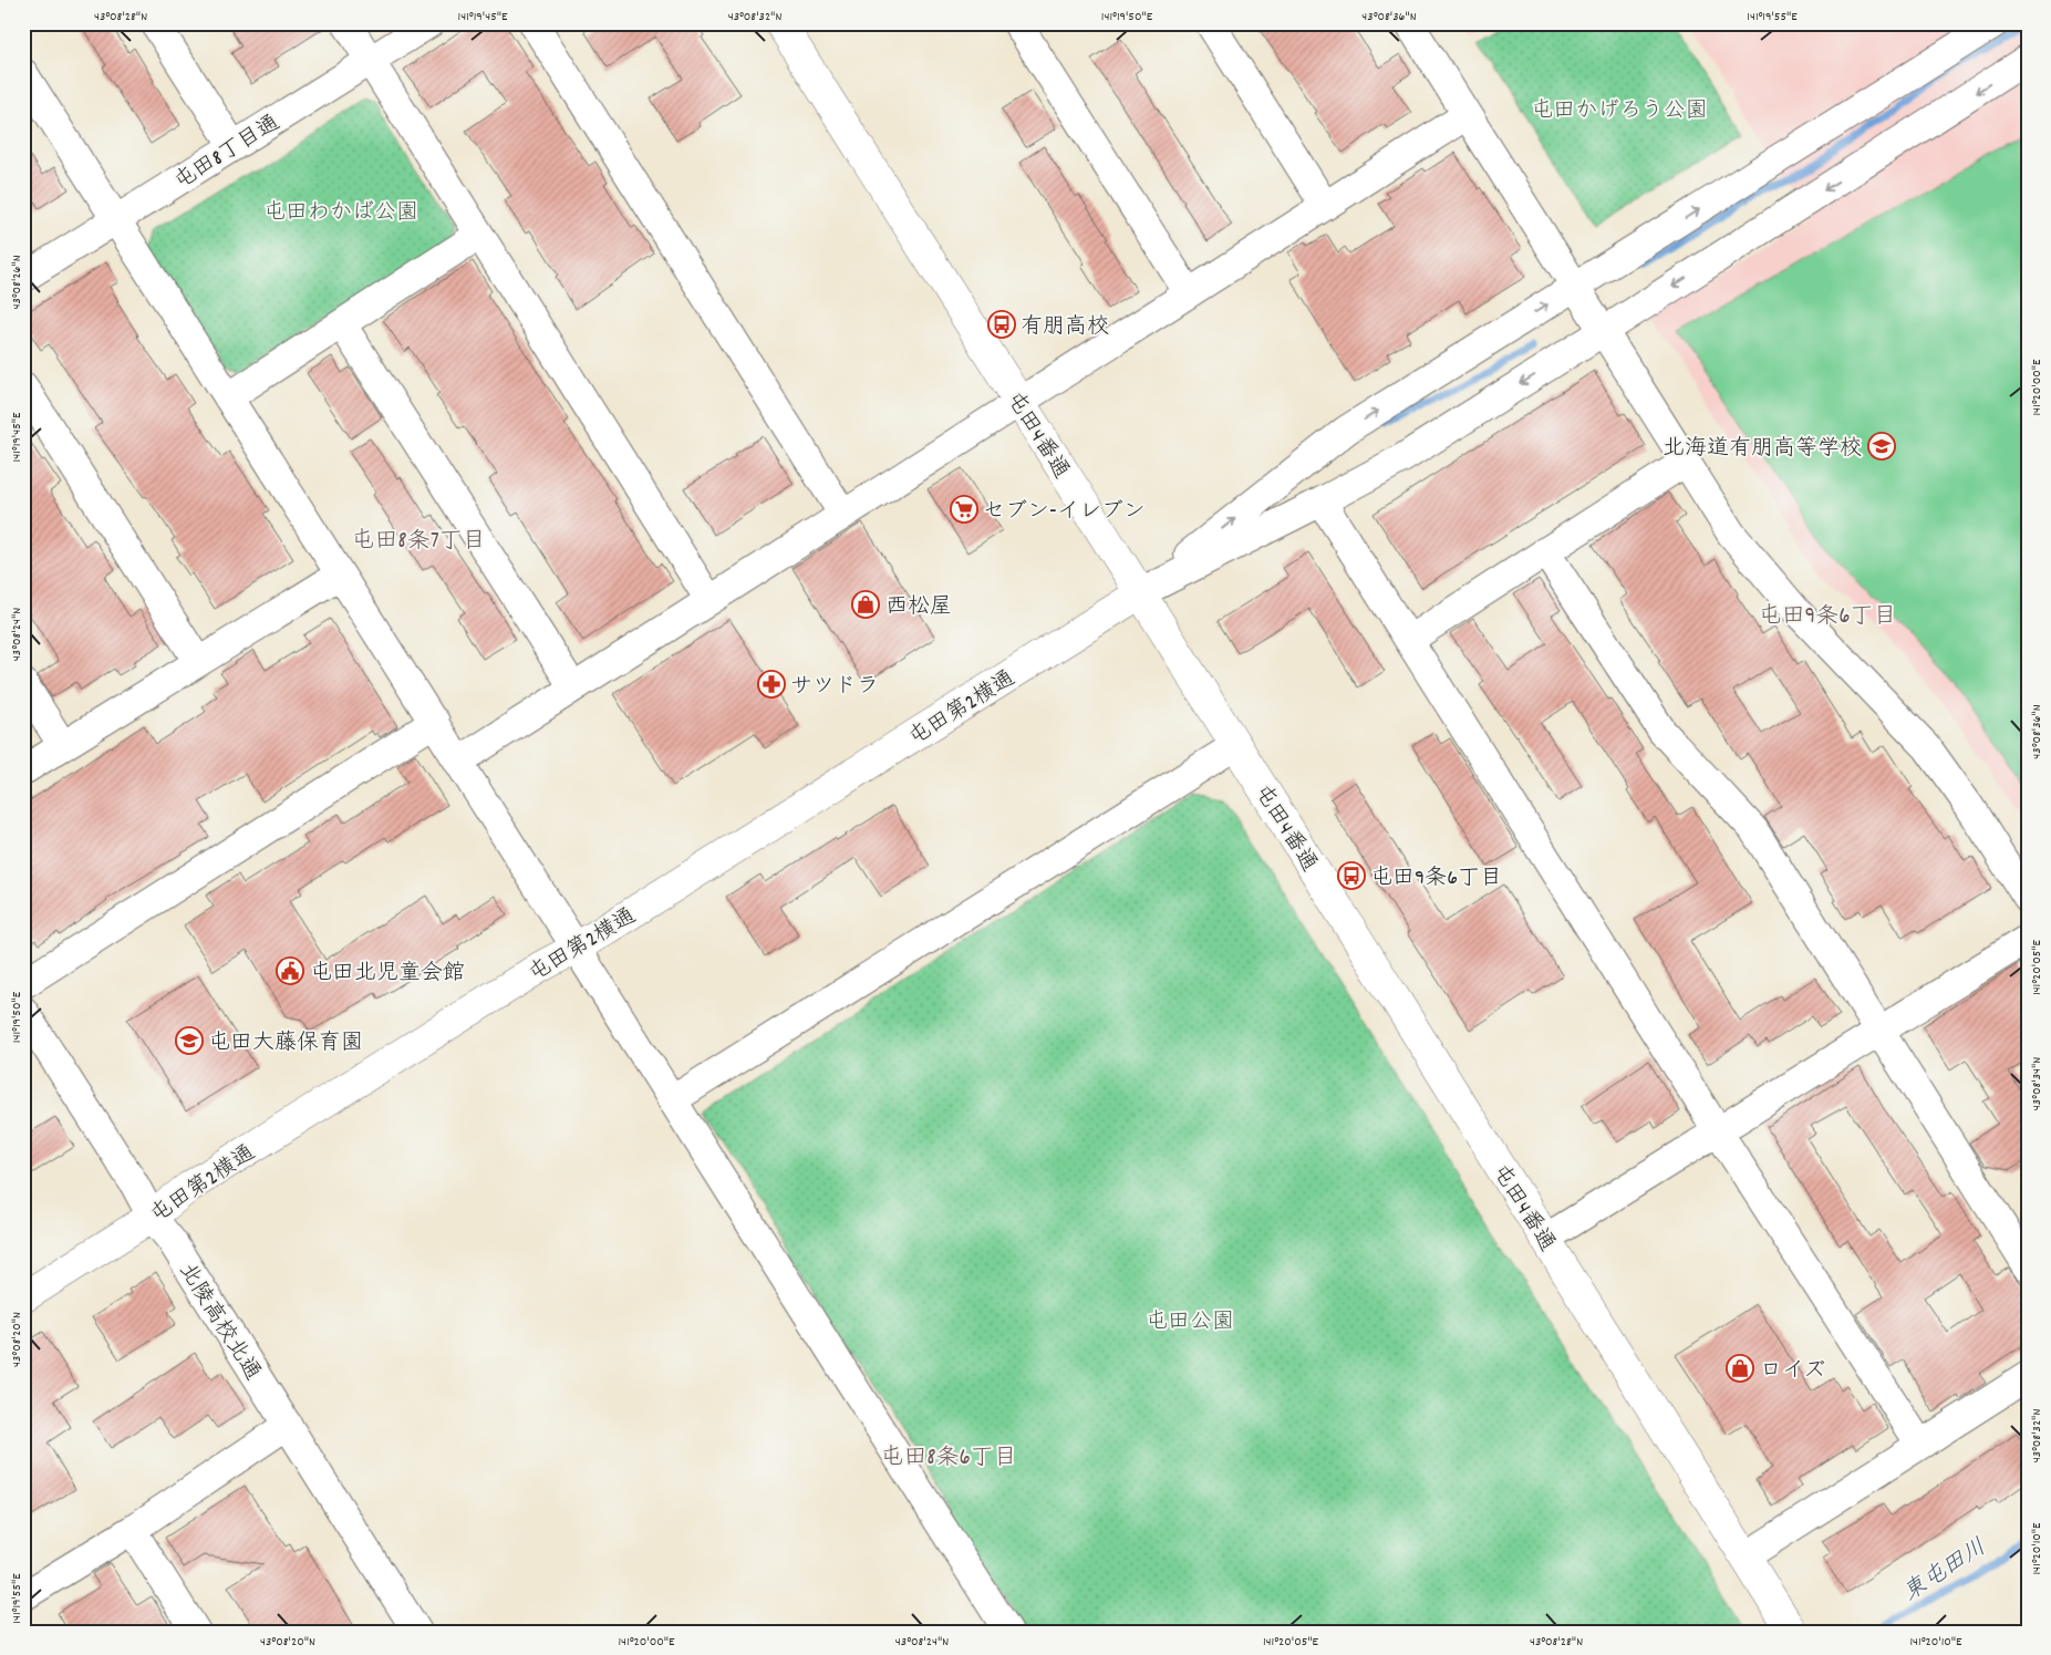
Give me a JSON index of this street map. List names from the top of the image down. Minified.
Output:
{"streets":{"street":["屯田8丁目通","屯田4番通","屯田第2横通","北陵高校北通"]},"crossings":[["屯田4番通","屯田第2横通"],["屯田第2横通","北陵高校北通"]],"districts":["屯田8条7丁目","屯田9条6丁目","屯田8条6丁目"],"water":["東屯田川"],"parks":["屯田かげろう公園","屯田わかば公園","屯田公園"],"places":{"bus stop":["有朋高校","屯田9条6丁目"],"school or university":["北海道有朋高等学校","屯田大藤保育園"],"supermarket":["セブン-イレブン"],"shop":["西松屋","ロイズ"],"pharmacy":["サツドラ"],"public building":["屯田北児童会館"]},"coordinates":["43°08'28\"N","141°19'45\"E","43°08'32\"N","141°19'50\"E","43°08'36\"N","141°19'55\"E","43°08'26\"N","141°20'00\"E","43°08'24\"N","141°20'05\"E","43°08'34\"N","43°08'20\"N","141°20'10\"E"]}
